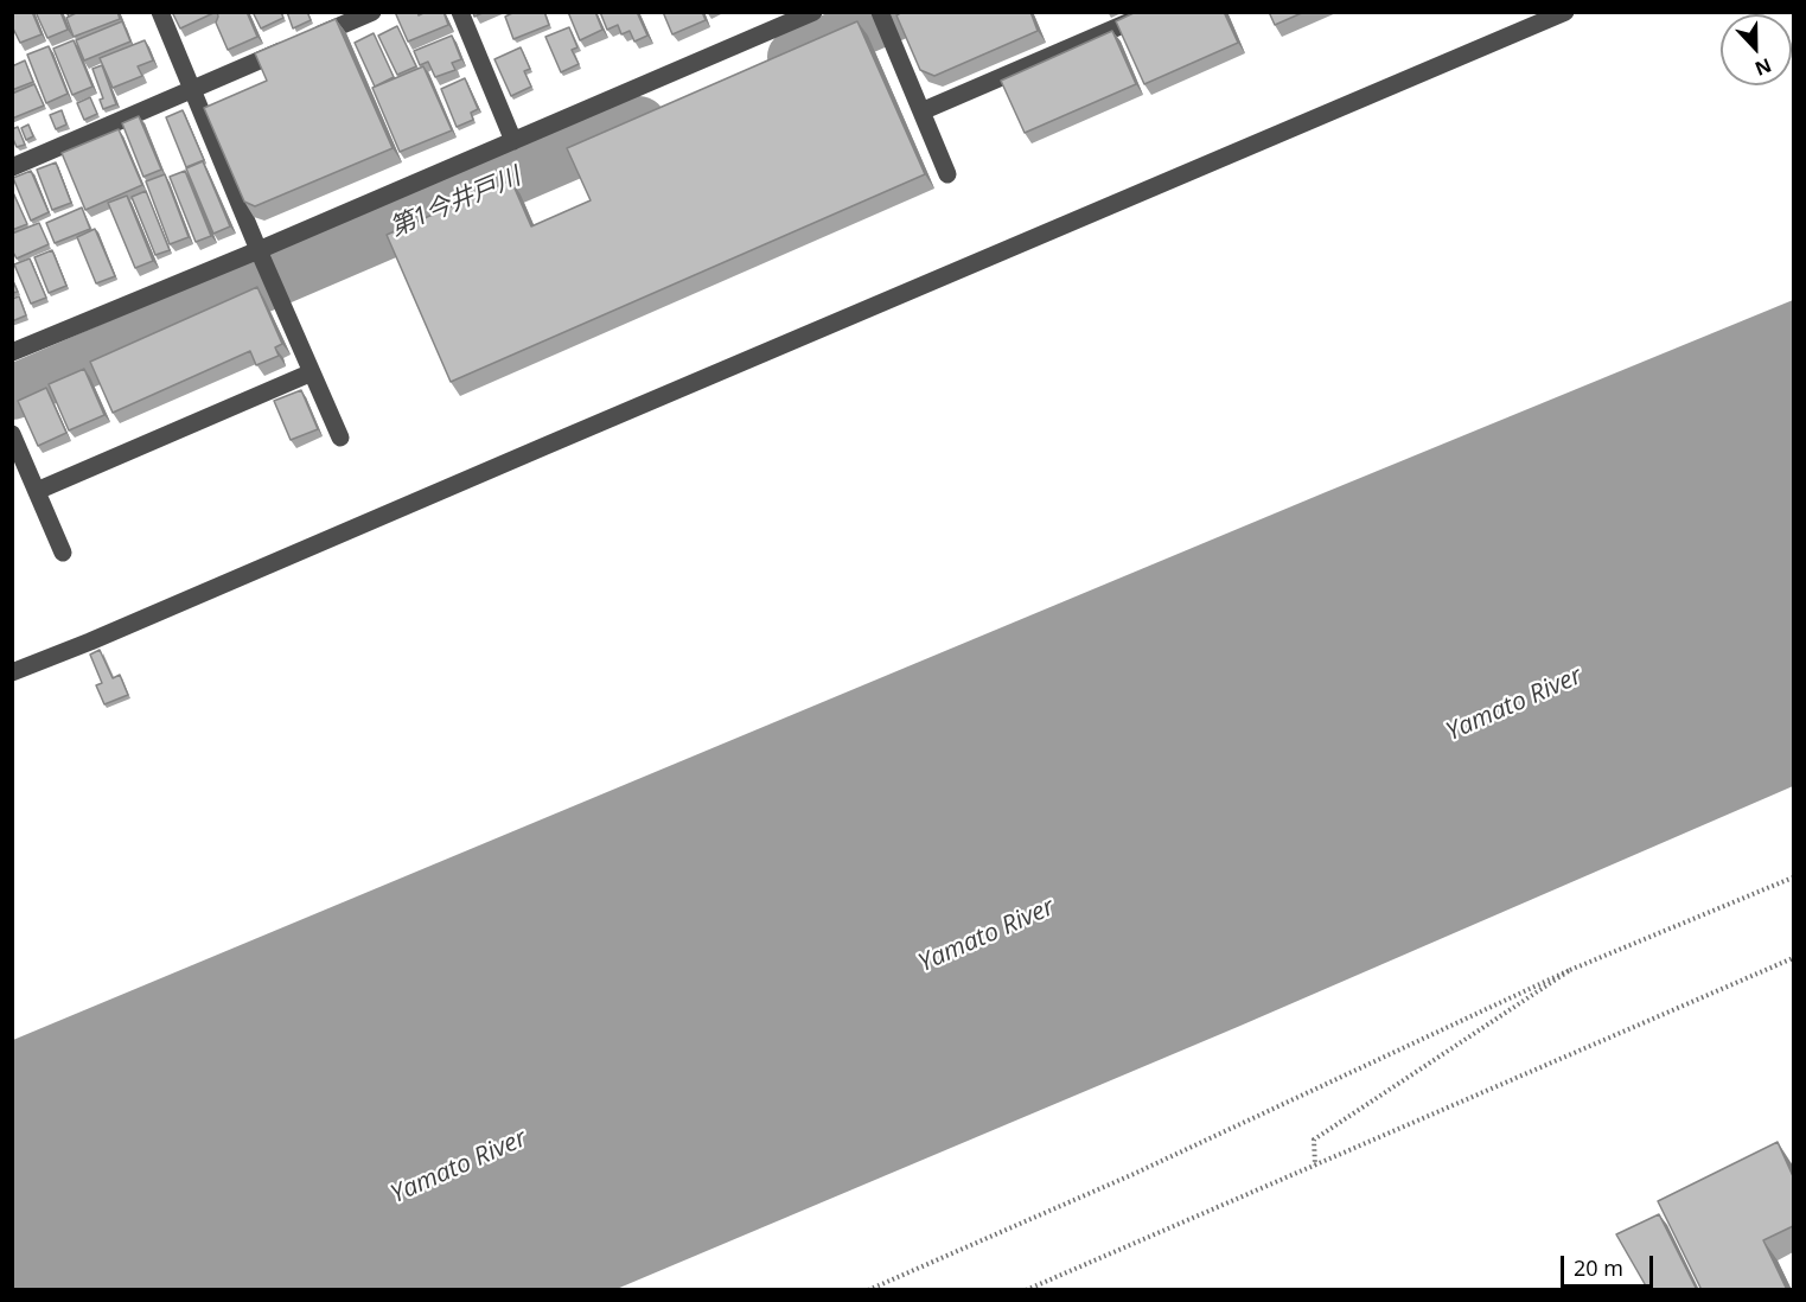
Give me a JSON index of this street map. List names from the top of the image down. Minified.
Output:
{"water":["第1今井戸川","Yamato River"],"scale_bar":"20 m","north":"bottom"}
